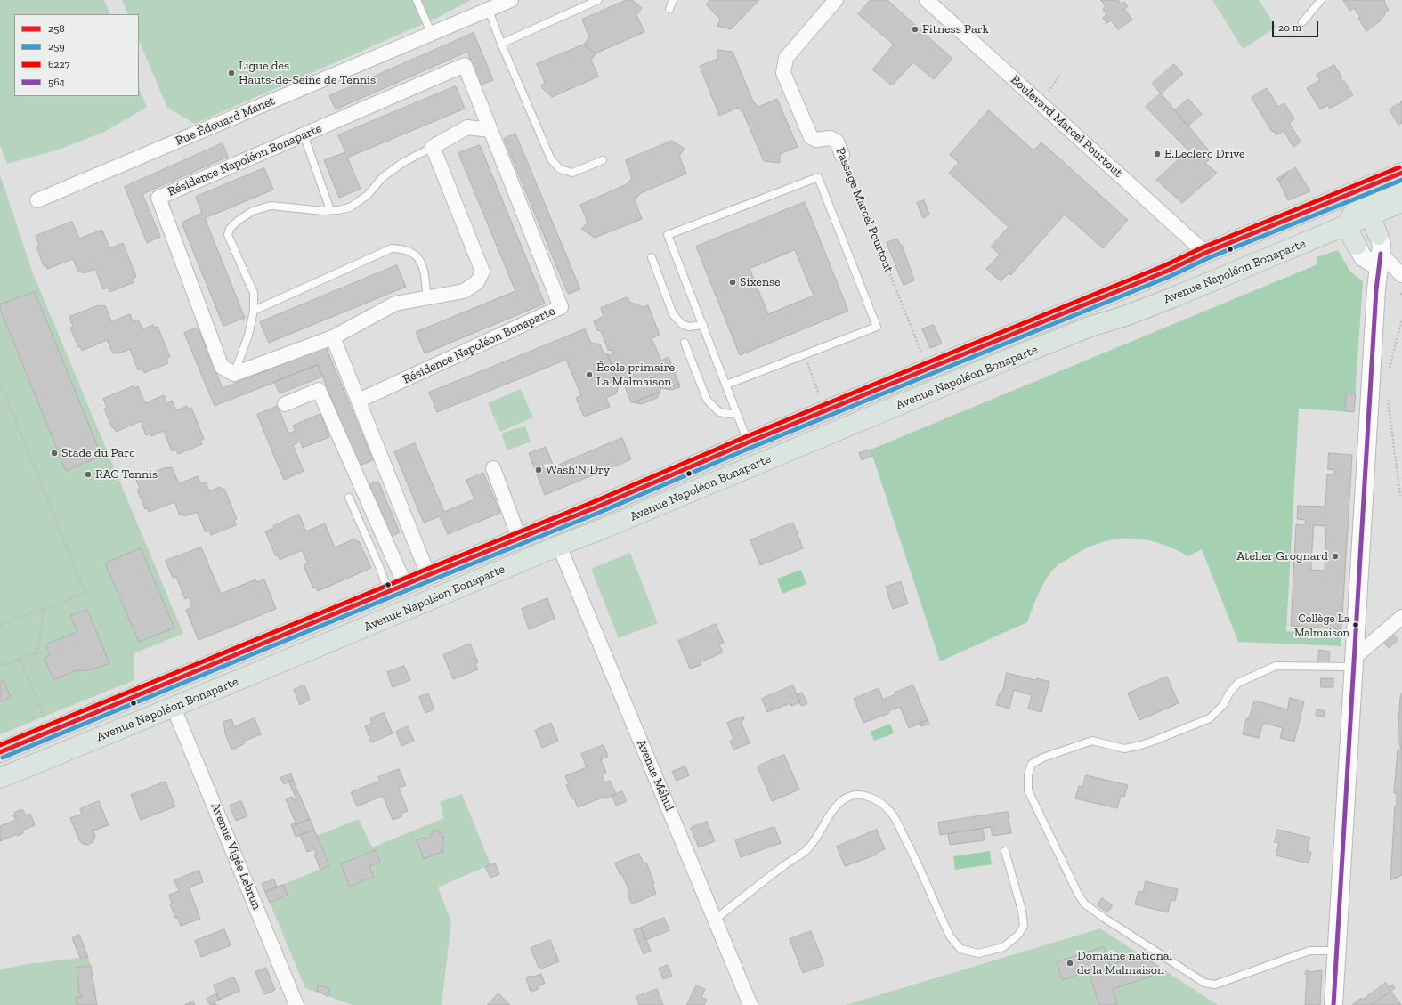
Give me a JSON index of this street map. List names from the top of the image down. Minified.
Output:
{"streets":{"main road":["Avenue Napoléon Bonaparte"],"street":["Rue Édouard Manet","Boulevard Marcel Pourtout","Résidence Napoléon Bonaparte","Passage Marcel Pourtout","Avenue Méhul","Avenue Vigée Lebrun"]},"crossings":[["Boulevard Marcel Pourtout","Avenue Napoléon Bonaparte"],["Avenue Napoléon Bonaparte","Avenue Méhul"],["Avenue Napoléon Bonaparte","Avenue Vigée Lebrun"]],"places":["Fitness Park","Ligue des Hauts-de-Seine de Tennis","E.Leclerc Drive","Sixense","École primaire La Malmaison","Stade du Parc","Wash'N Dry","RAC Tennis","Atelier Grognard","Collège La Malmaison","Domaine national de la Malmaison"],"lines":["transit line 6227","transit line 258","transit line 259","transit line 564"],"legend":["258","259","6227","564"],"scale_bar":"20 m"}
